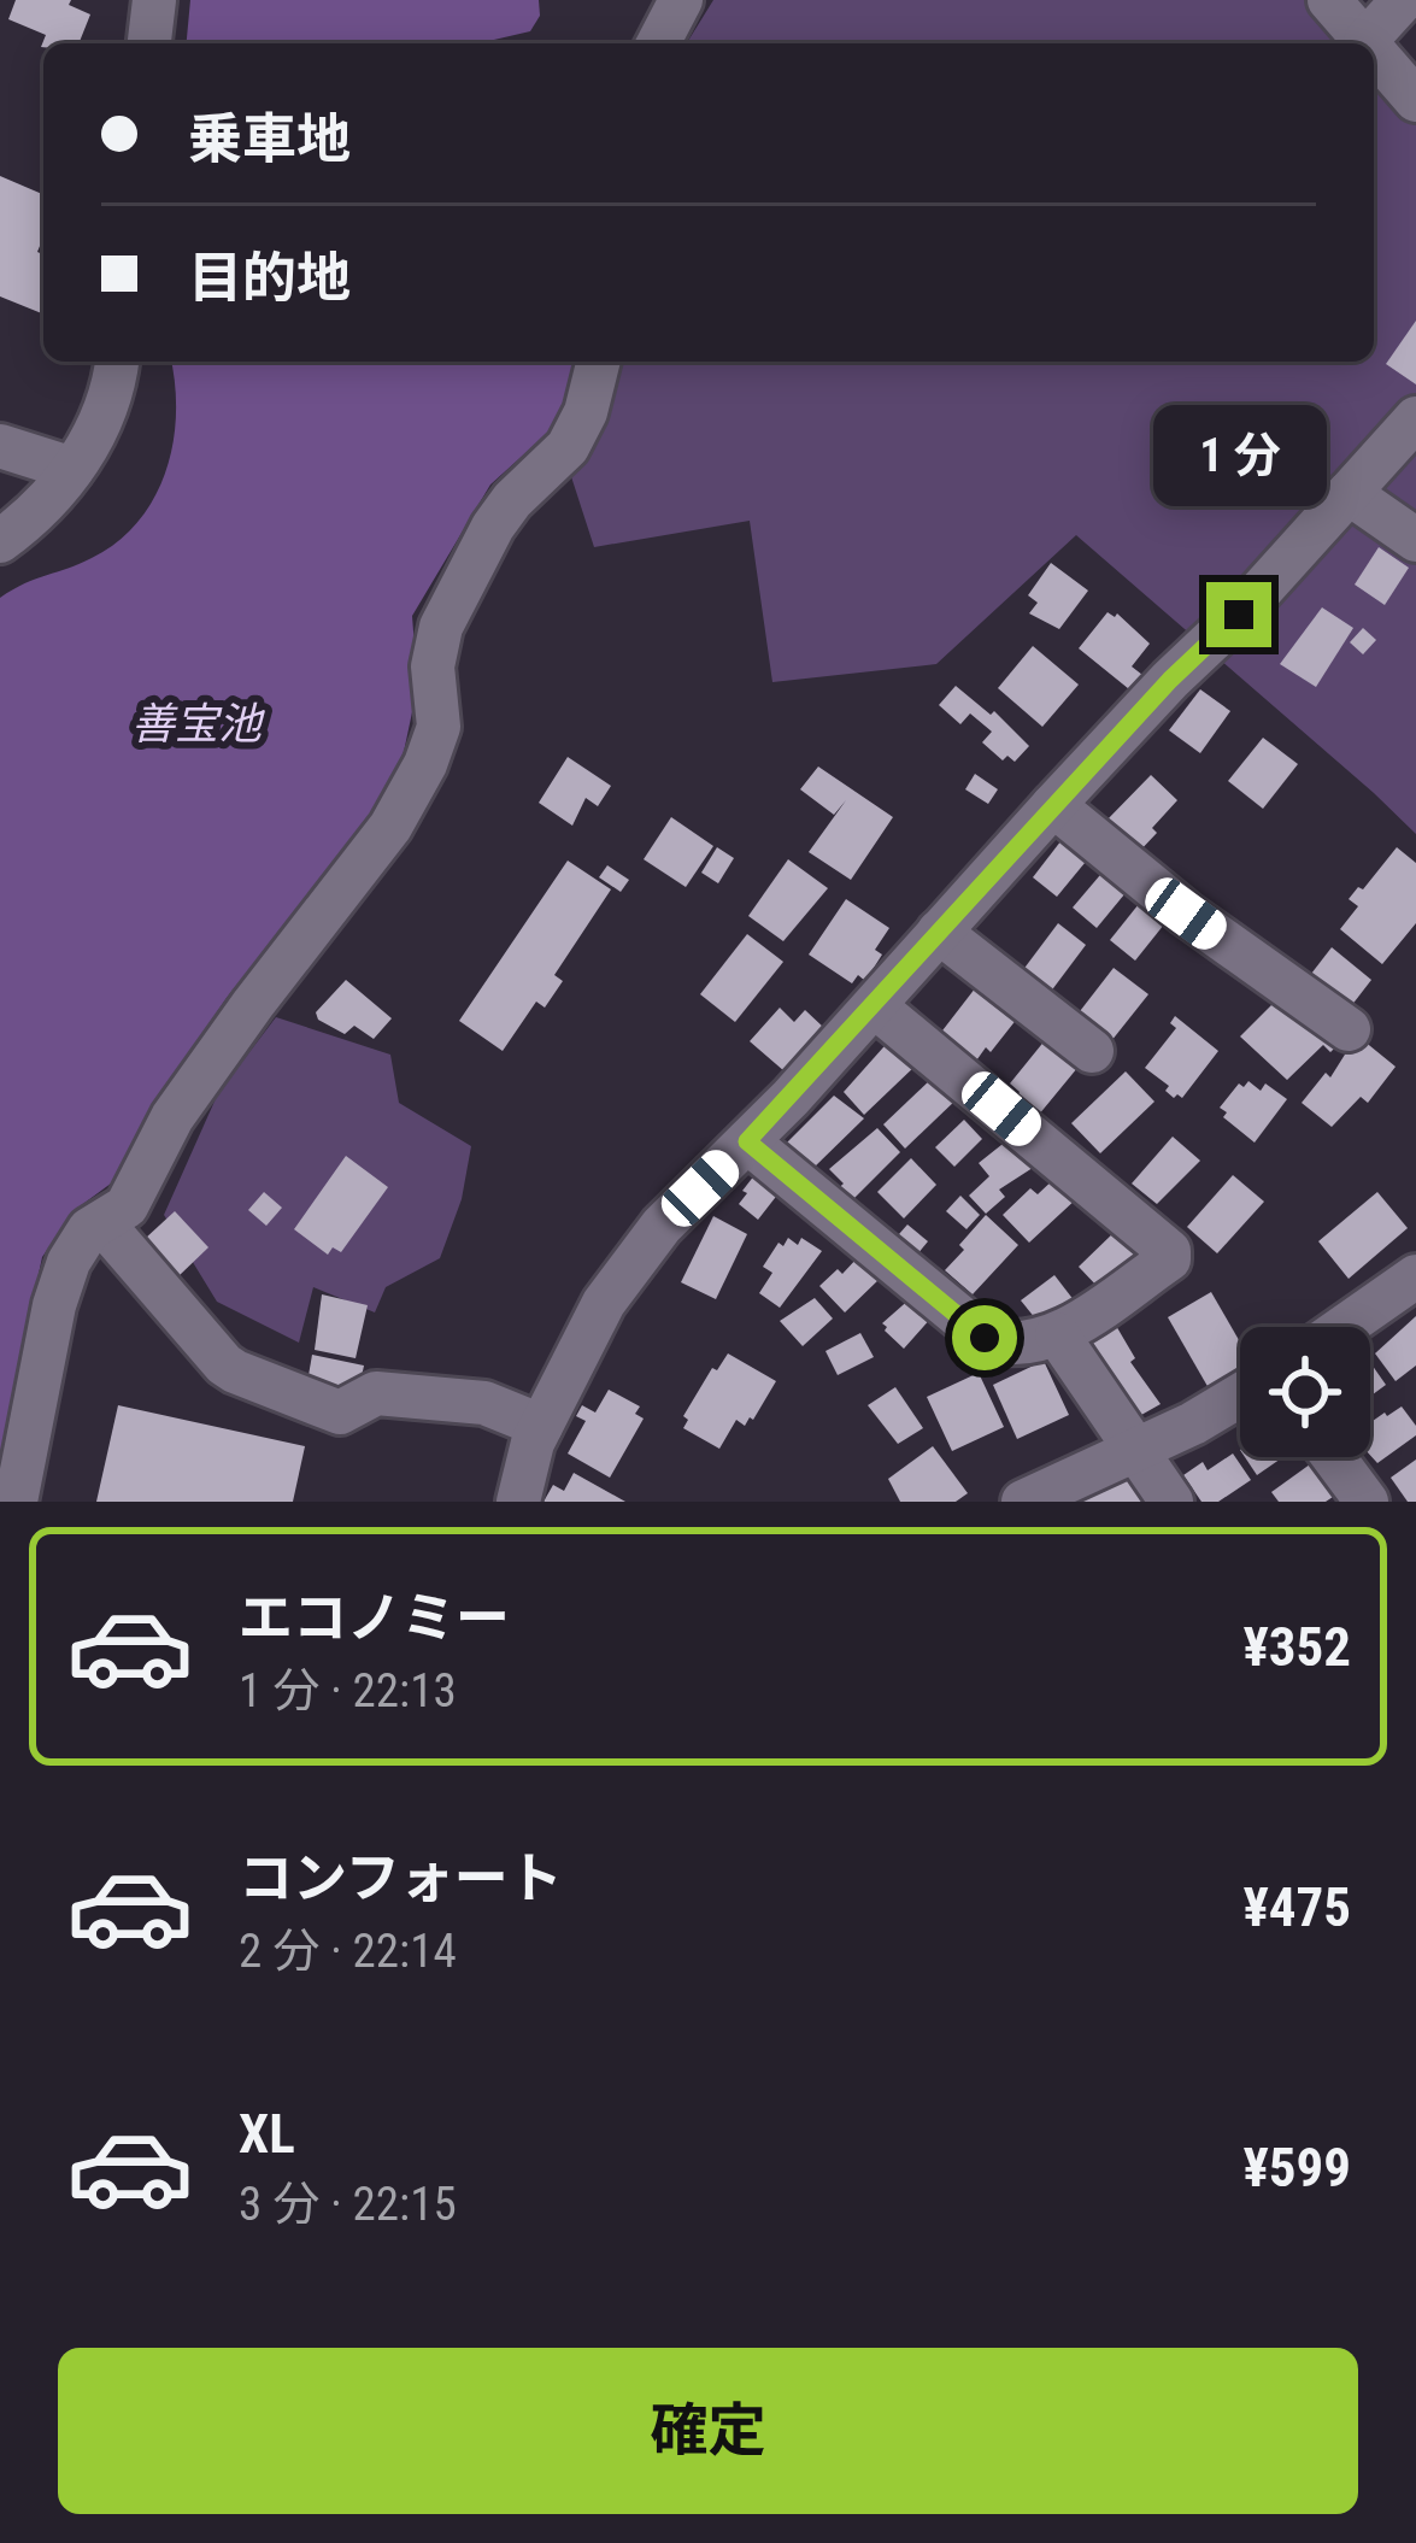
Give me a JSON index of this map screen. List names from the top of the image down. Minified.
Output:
{"water":["善宝池"],"page":{"banner":["乗車地","目的地"],"bubble":"1 分","list":[{"name":"エコノミー","note":"1 分 · 22:13","value":"¥352"},{"name":"コンフォート","note":"2 分 · 22:14","value":"¥475"},{"name":"XL","note":"3 分 · 22:15","value":"¥599"}],"buttons":"確定"}}
